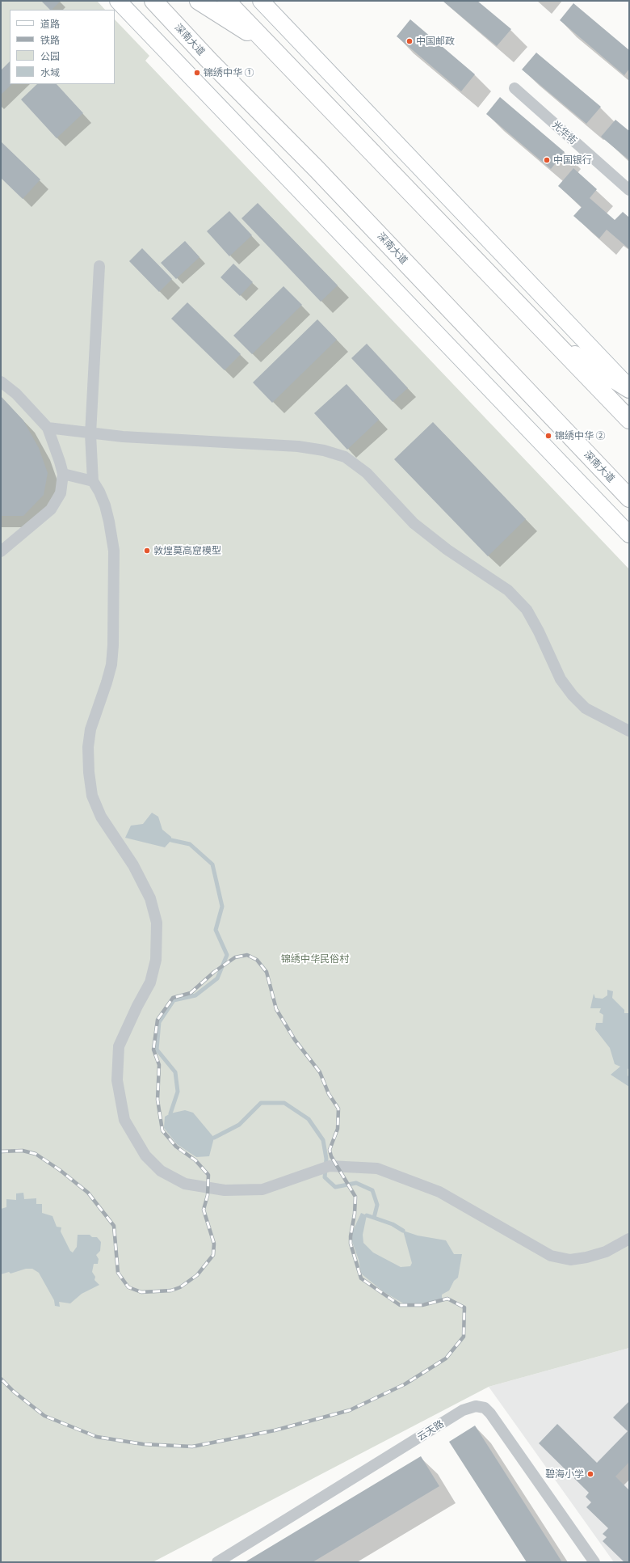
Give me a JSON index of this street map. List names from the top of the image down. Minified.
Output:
{"streets":{"main road":["深南大道"],"street":["光华街","云天路"]},"parks":["锦绣中华民俗村"],"places":["中国邮政","锦绣中华 ①","中国银行","锦绣中华 ②","敦煌莫高窟模型","碧海小学"],"legend":["道路","铁路","公园","水域"]}
